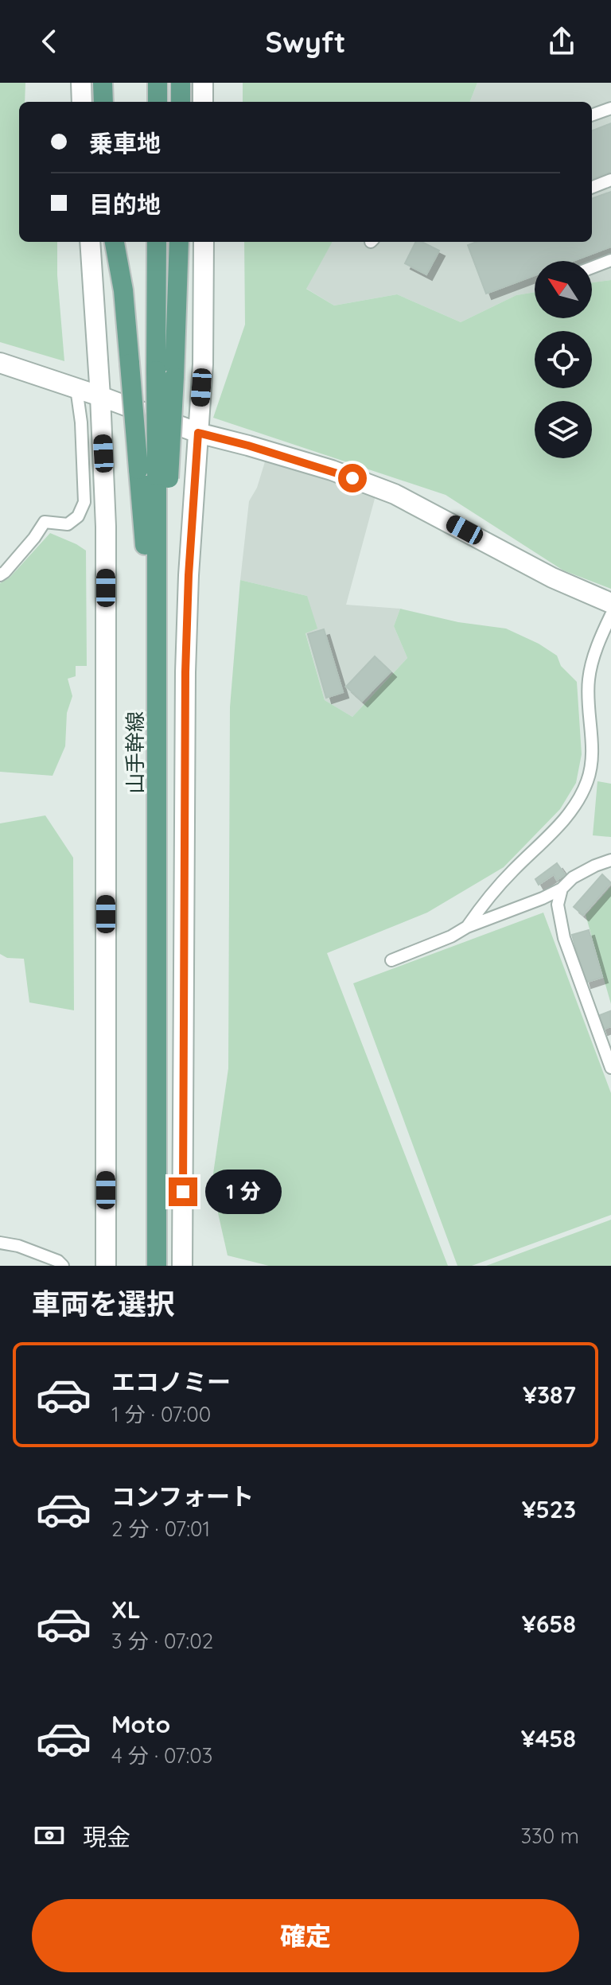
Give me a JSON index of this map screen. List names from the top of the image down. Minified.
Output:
{"streets":{"main road":["山手幹線"]},"north":"top left","page":{"header":"Swyft","banner":["乗車地","目的地"],"bubble":"1 分","heading":"車両を選択","list":[{"name":"エコノミー","note":"1 分 · 07:00","value":"¥387"},{"name":"コンフォート","note":"2 分 · 07:01","value":"¥523"},{"name":"XL","note":"3 分 · 07:02","value":"¥658"},{"name":"Moto","note":"4 分 · 07:03","value":"¥458"}],"pay":["現金","330 m"],"buttons":"確定"}}
